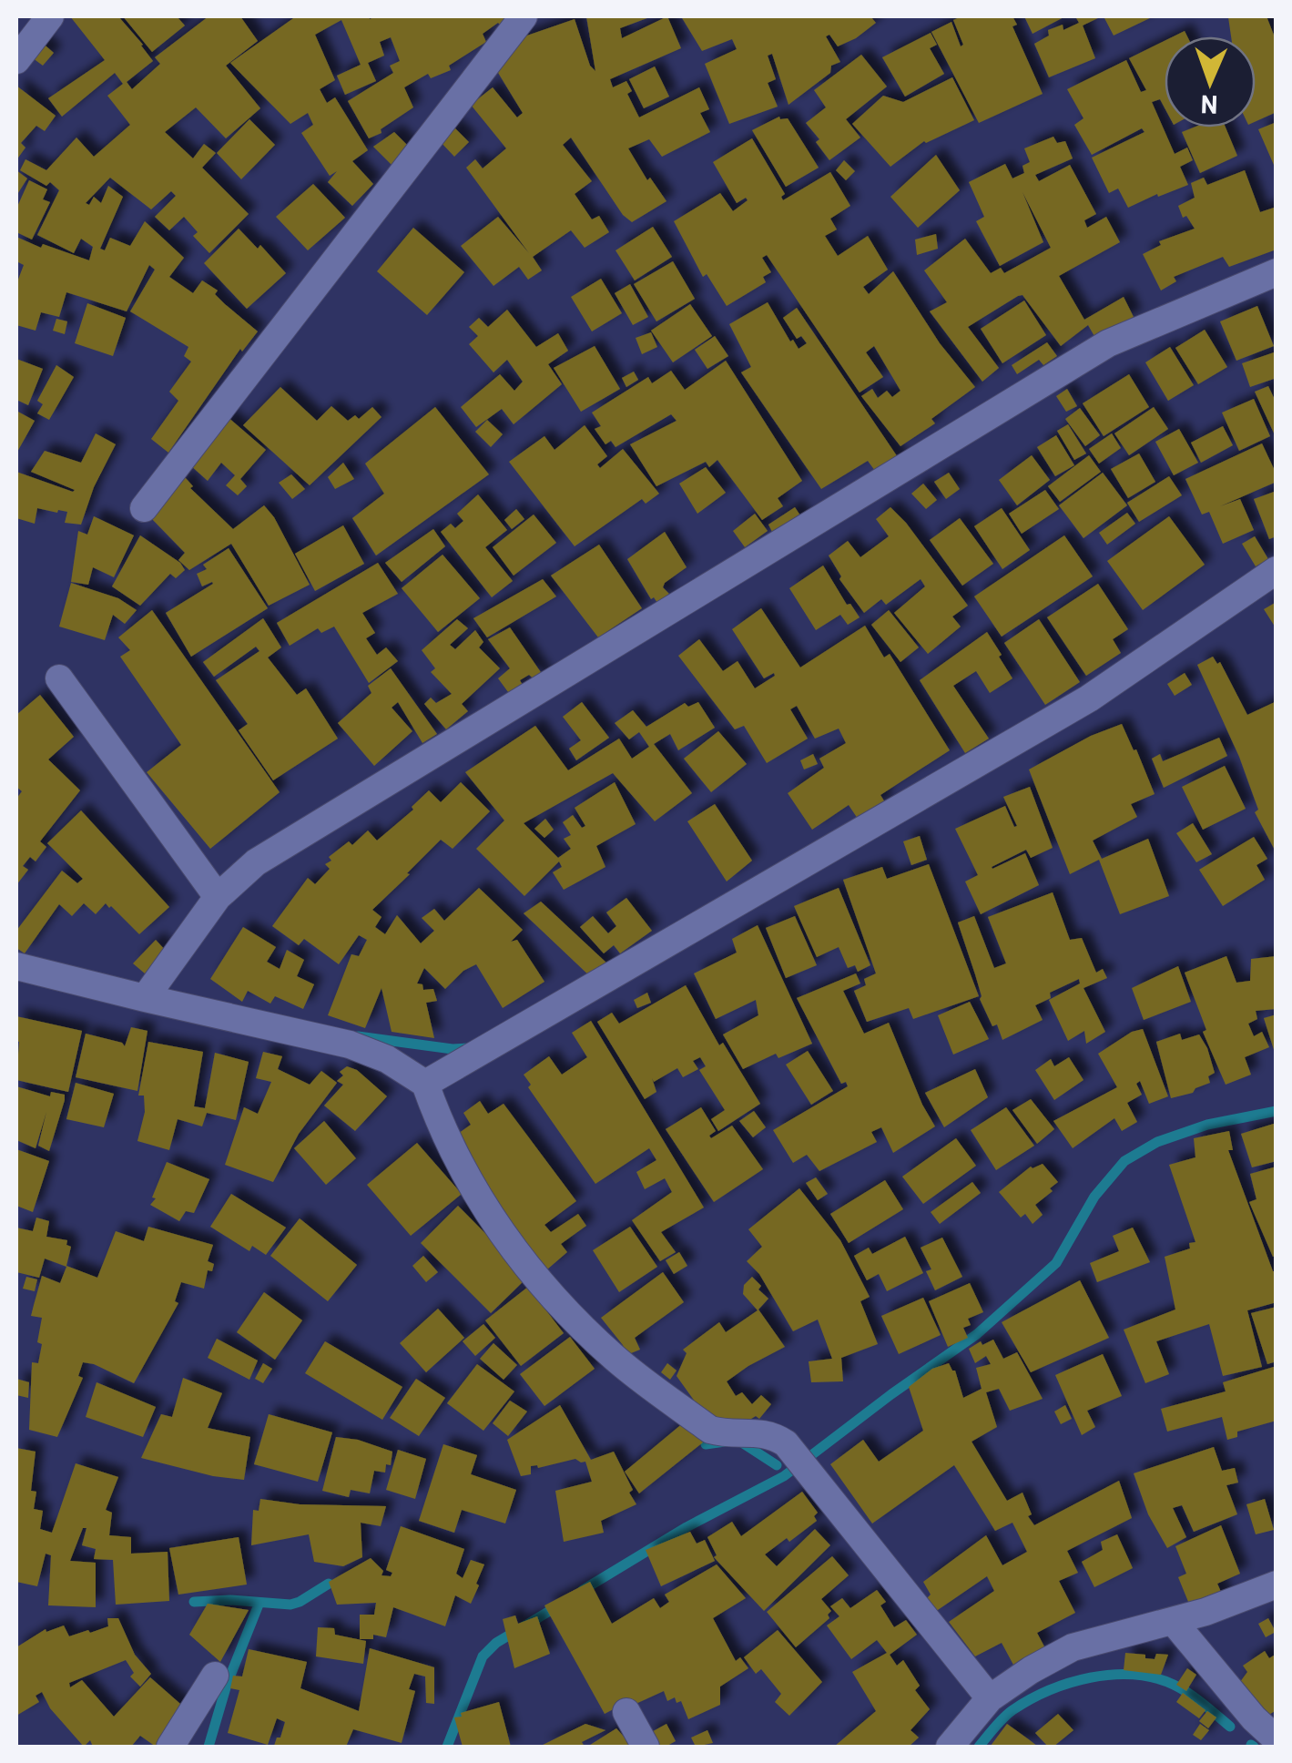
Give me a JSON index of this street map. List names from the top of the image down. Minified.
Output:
{"north":"bottom"}
